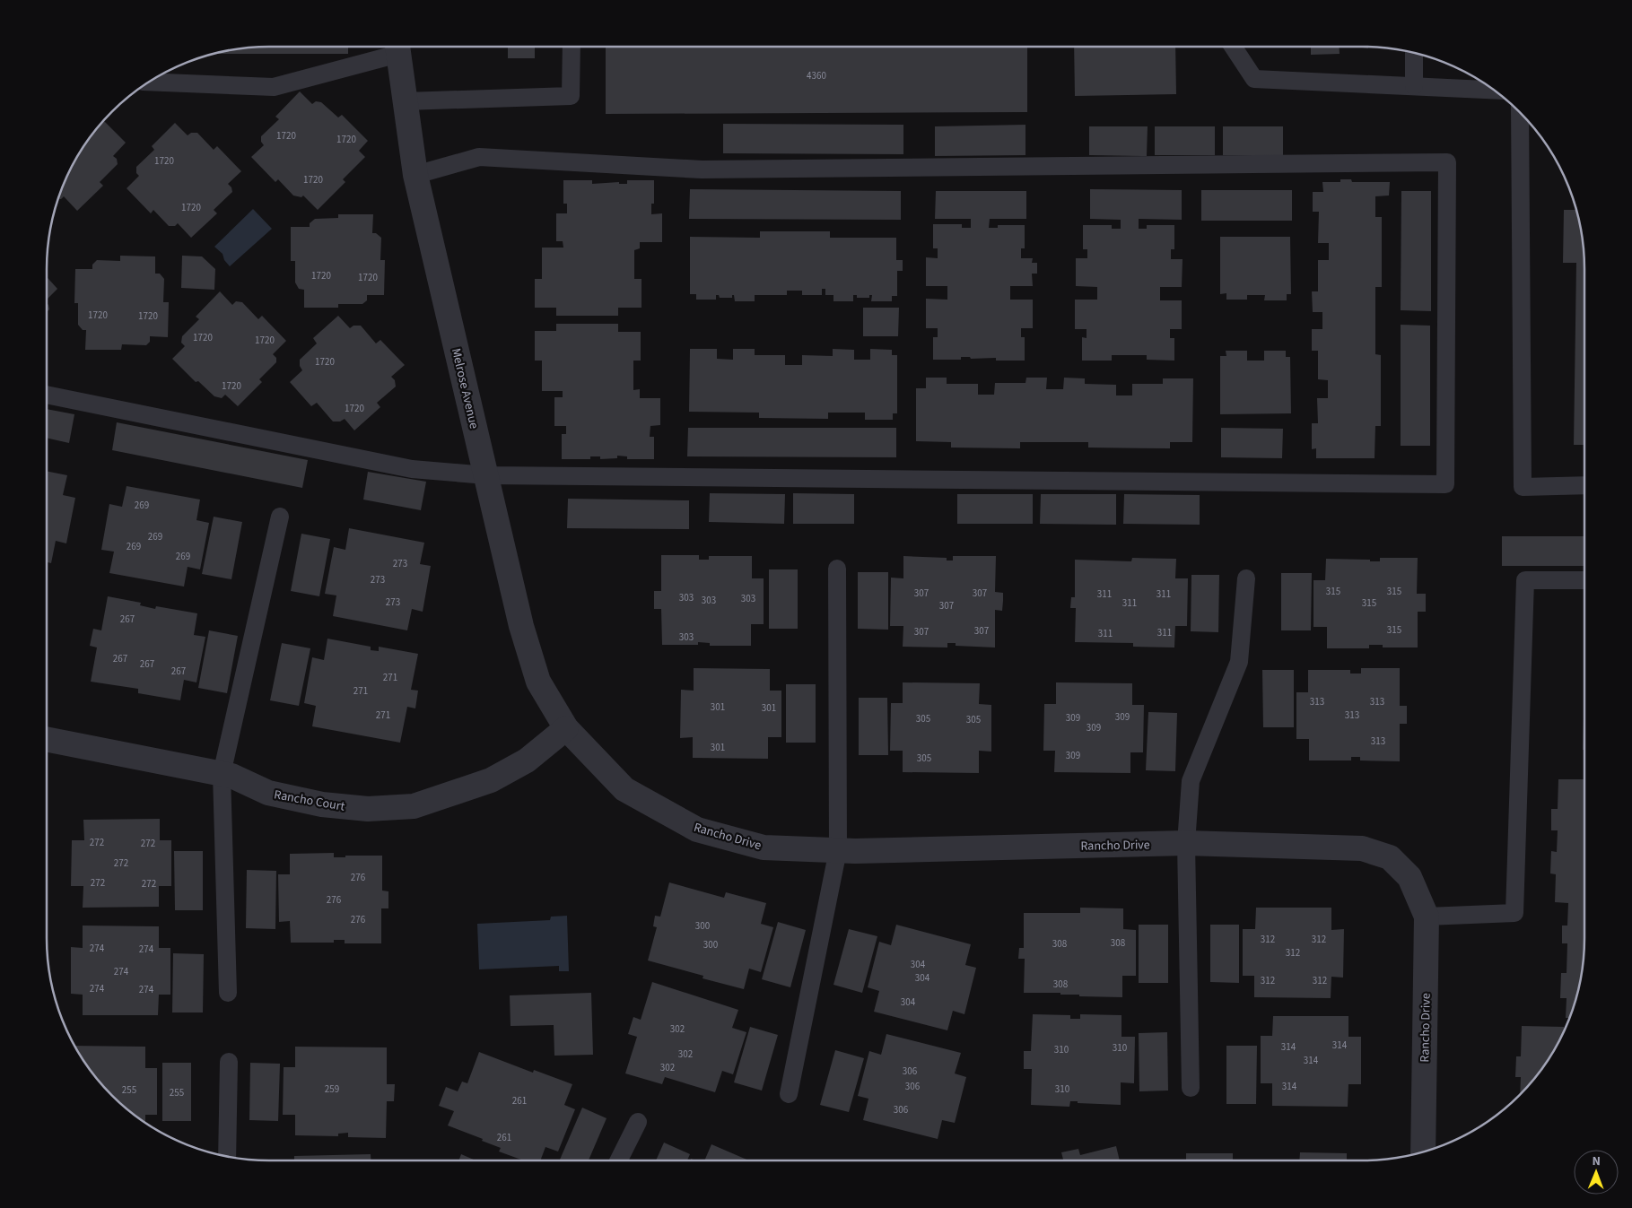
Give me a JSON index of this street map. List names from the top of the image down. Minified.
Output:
{"streets":{"street":["Melrose Avenue","Rancho Court","Rancho Drive"]},"crossings":[["Melrose Avenue","Rancho Court"],["Melrose Avenue","Rancho Drive"],["Rancho Court","Rancho Drive"]],"house_numbers":["4360","1720","1720","1720","1720","1720","1720","1720","1720","1720","1720","1720","1720","1720","1720","269","269","269","269","273","273","315","315","307","307","311","311","303","303","303","273","311","315","307","267","315","307","307","311","311","303","267","267","267","271","271","313","313","301","301","271","313","309","309","305","305","309","313","301","309","305","272","272","272","276","272","272","276","276","300","312","312","308","308","300","274","274","312","304","274","304","312","312","308","274","274","304","302","314","314","310","310","302","314","302","306","306","314","259","310","255","255","261","306","261"],"north":"top"}
